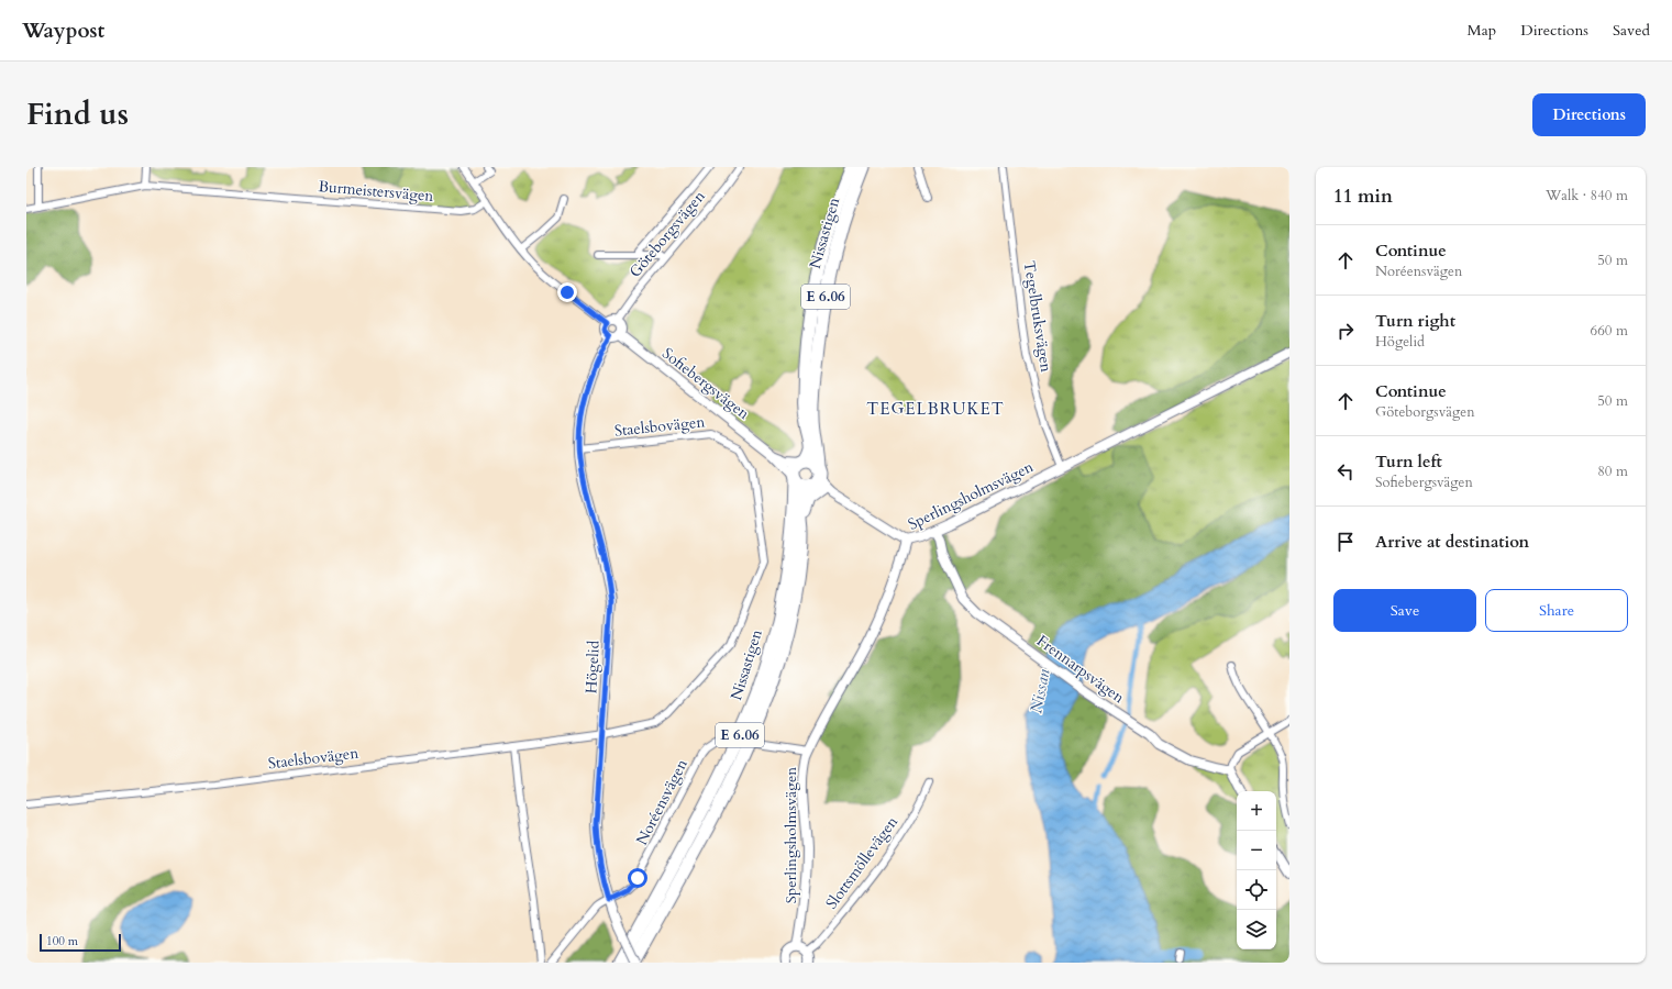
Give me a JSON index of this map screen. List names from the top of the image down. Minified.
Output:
{"streets":{"highway":["Nissastigen","E 6.06"],"street":["Burmeistersvägen","Göteborgsvägen","Tegelbruksvägen","Sofiebergsvägen","Staelsbovägen","Sperlingsholmsvägen","Högelid","Frennarpsvägen","Noréensvägen","Slottsmöllevägen"]},"crossings":[["Nissastigen","E 6.06"],["Nissastigen","Sofiebergsvägen"],["Nissastigen","Högelid"],["Göteborgsvägen","Sofiebergsvägen"],["Göteborgsvägen","Högelid"],["E 6.06","Sofiebergsvägen"],["Tegelbruksvägen","Sperlingsholmsvägen"],["Sofiebergsvägen","Högelid"],["Staelsbovägen","Högelid"],["Sperlingsholmsvägen","Frennarpsvägen"],["Högelid","Noréensvägen"]],"districts":["TEGELBRUKET"],"water":["Nissan"],"scale_bar":"100 m","page":{"header":"Waypost","nav":["Map","Directions","Saved"],"title":"Find us","buttons":["Directions",["Save","Share"]],"heading":["11 min","Walk · 840 m"],"list":[["Continue","Noréensvägen","50 m"],["Turn right","Högelid","660 m"],["Continue","Göteborgsvägen","50 m"],["Turn left","Sofiebergsvägen","80 m"],"Arrive at destination"],"map_buttons":["+","−"],"scale":"100 m"}}
